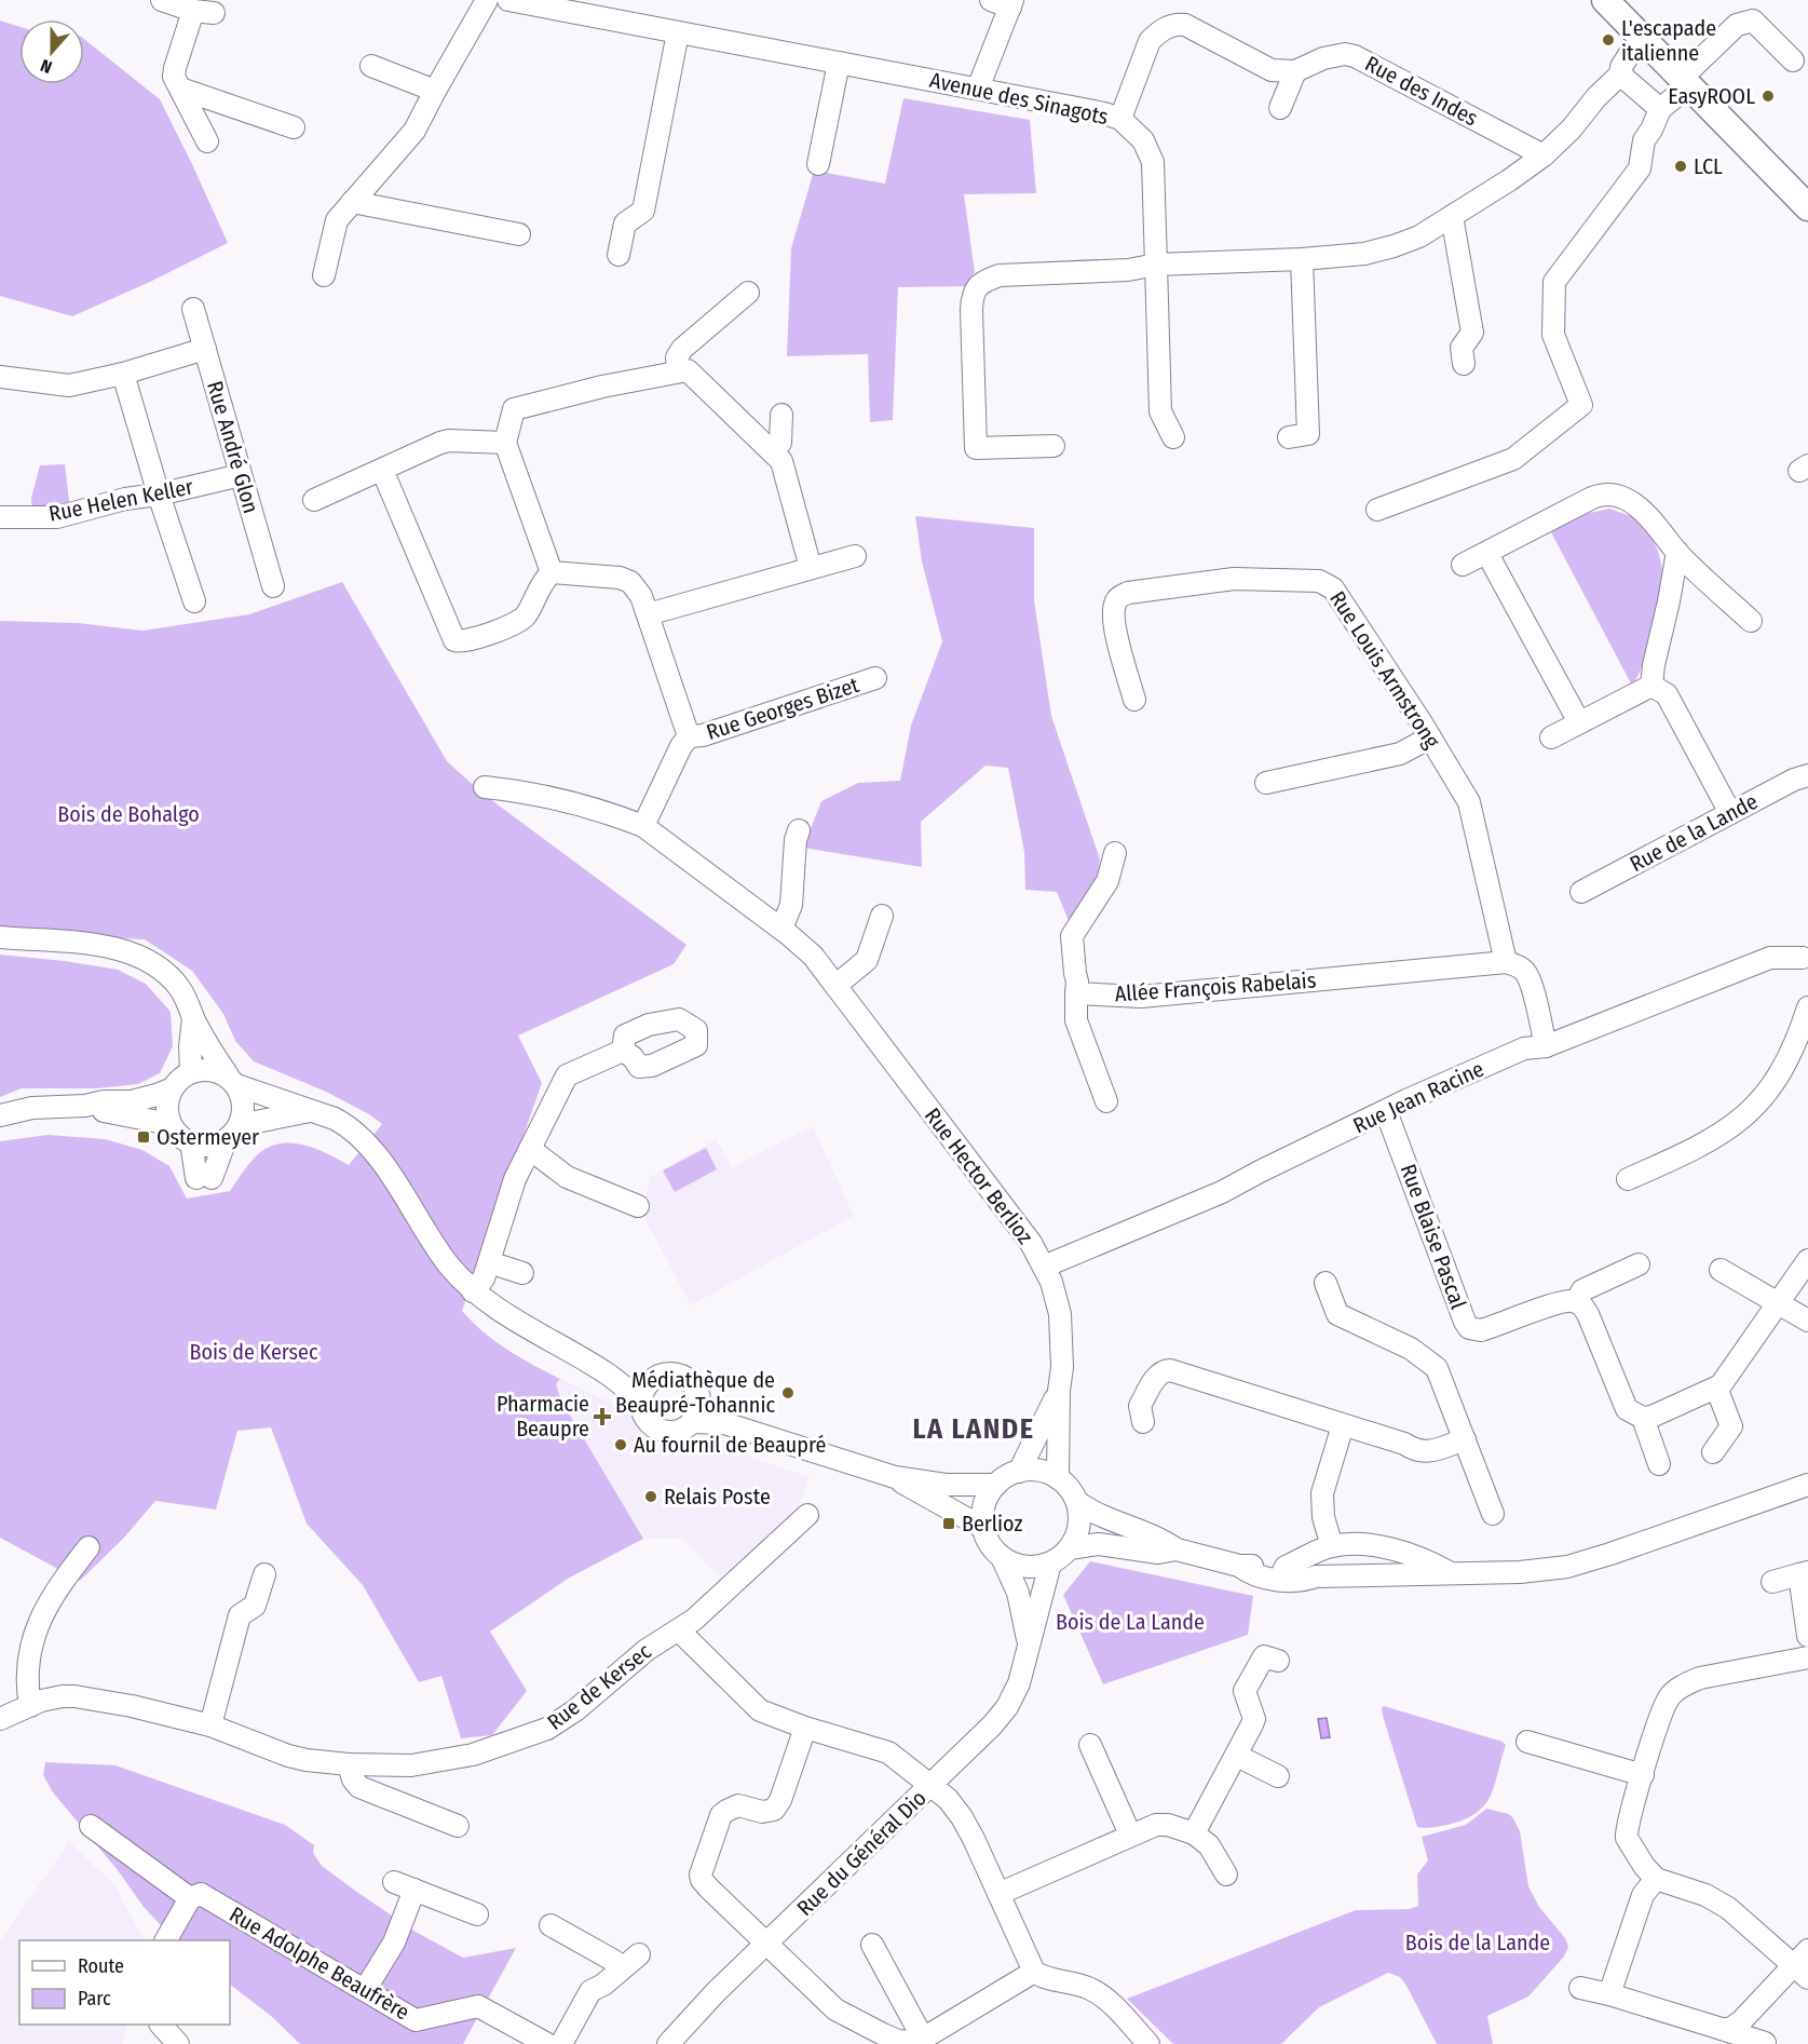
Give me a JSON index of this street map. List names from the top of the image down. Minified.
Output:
{"streets":{"street":["Rue des Indes","Avenue des Sinagots","Rue André Glon","Rue Helen Keller","Rue Louis Armstrong","Rue Georges Bizet","Rue de la Lande","Allée François Rabelais","Rue Jean Racine","Rue Hector Berlioz","Rue Blaise Pascal","Rue de Kersec","Rue du Général Dio","Rue Adolphe Beaufrère"]},"crossings":[["Rue André Glon","Rue Helen Keller"],["Rue Louis Armstrong","Allée François Rabelais"],["Rue Jean Racine","Rue Hector Berlioz"],["Rue Jean Racine","Rue Blaise Pascal"],["Rue Hector Berlioz","Rue du Général Dio"]],"districts":["LA LANDE"],"parks":["Bois de Bohalgo","Bois de Kersec","Bois de La Lande","Bois de la Lande"],"places":{"other":["L'escapade italienne","EasyROOL","LCL","Médiathèque de Beaupré-Tohannic","Au fournil de Beaupré","Relais Poste"],"transit":["Ostermeyer","Berlioz"],"health":["Pharmacie Beaupre"]},"legend":["Route","Parc"],"north":"bottom"}
